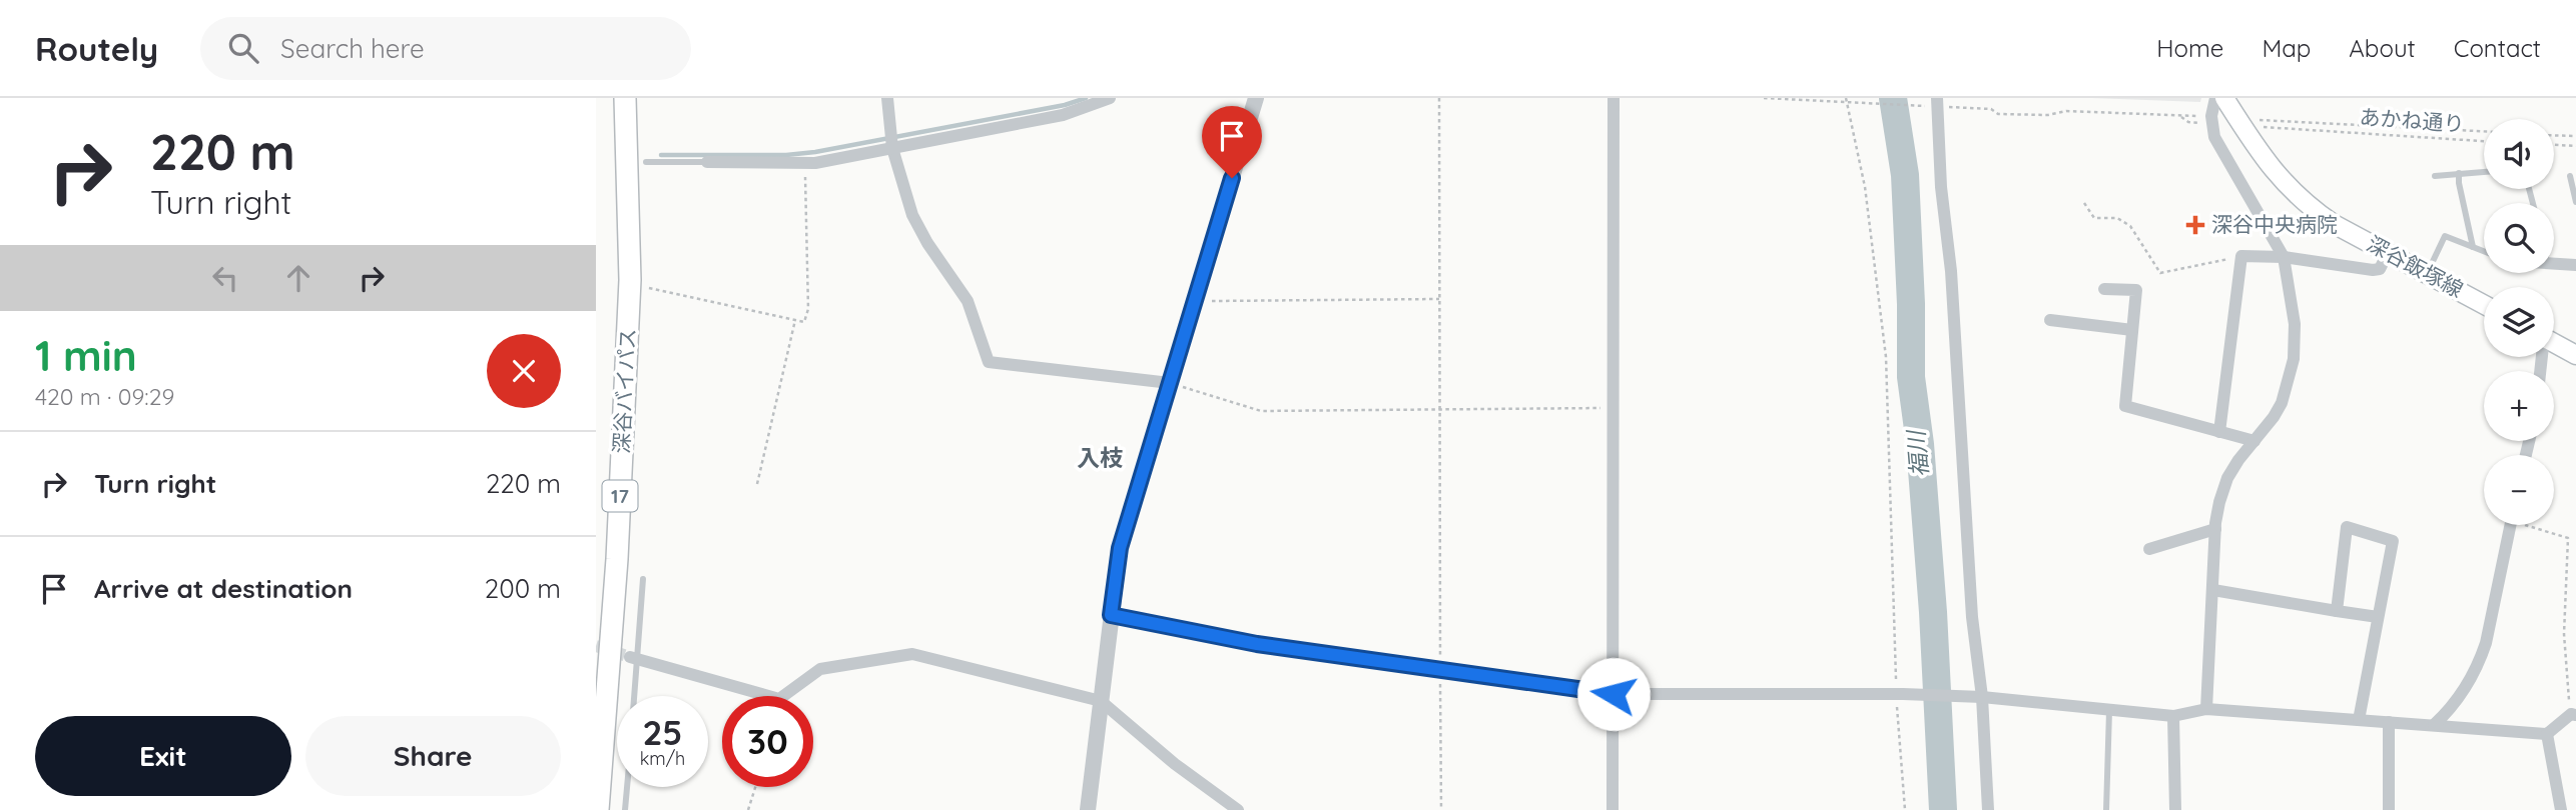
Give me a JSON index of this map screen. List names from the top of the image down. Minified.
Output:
{"streets":{"highway":["深谷バイパス","17"],"main road":["深谷飯塚線"],"path":["あかね通り"]},"crossings":[["あかね通り","深谷飯塚線"]],"districts":["入枝"],"water":["福川"],"places":{"health":["深谷中央病院"]},"page":{"header":"Routely","search":"Search here","nav":["Home","Map","About","Contact"],"turn":["220 m","Turn right"],"map_buttons":["+","−"],"heading":["1 min","420 m · 09:29"],"list":[{"name":"Turn right","value":"220 m"},{"name":"Arrive at destination","value":"200 m"}],"speed":"25 km/h","limit":"30","buttons":["Exit","Share"]}}
